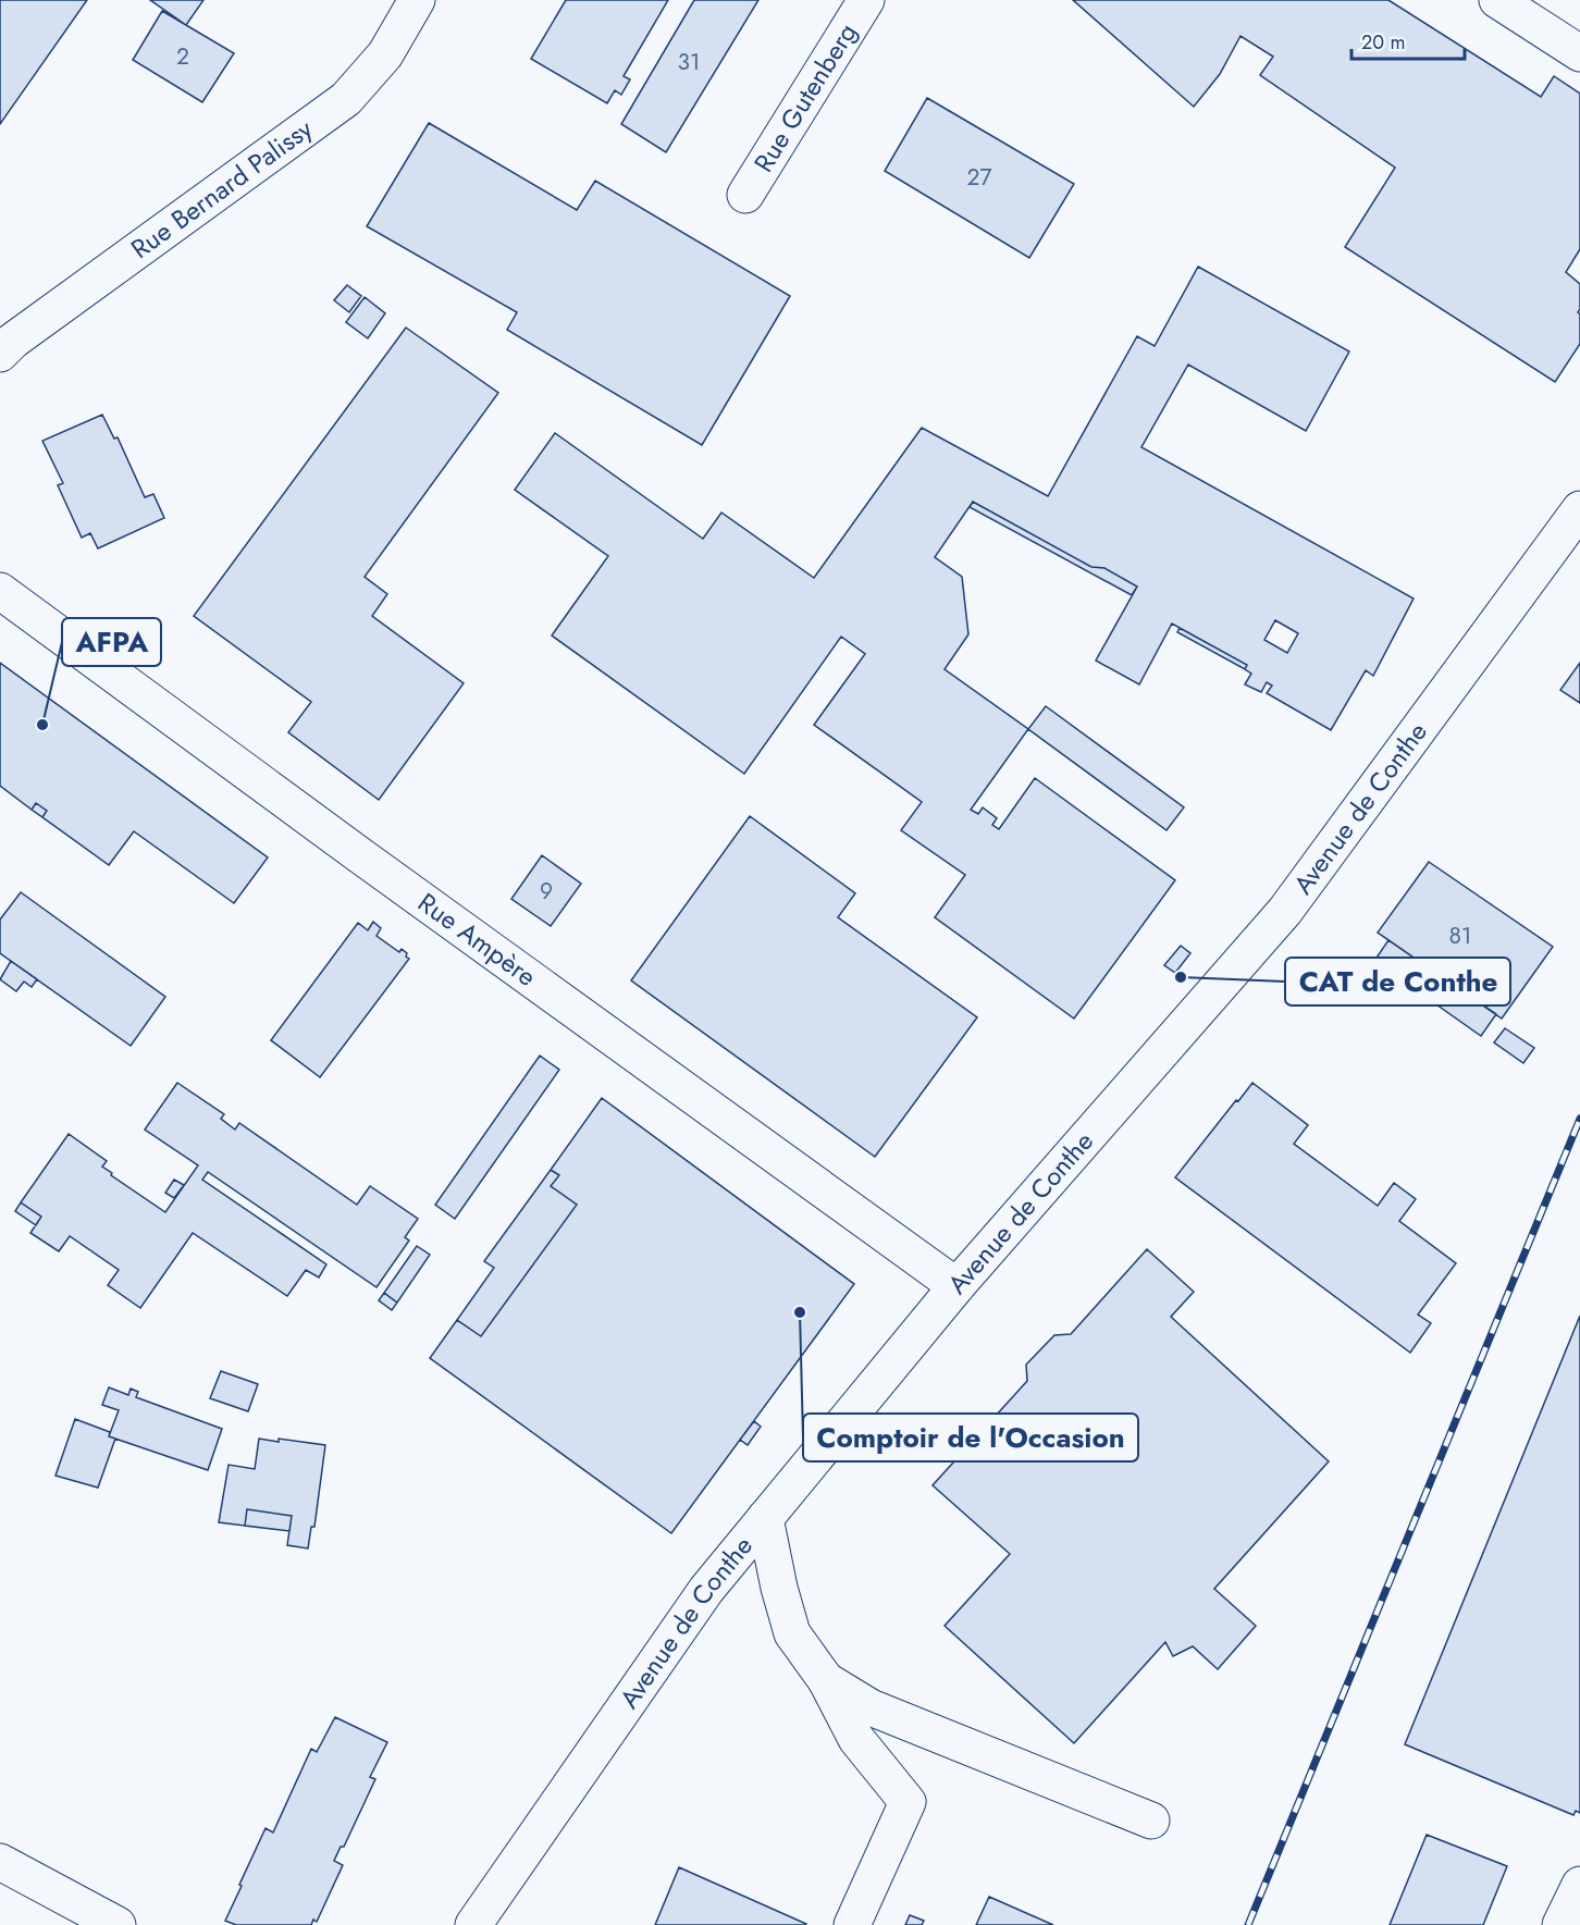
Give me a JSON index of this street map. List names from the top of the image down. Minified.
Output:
{"streets":{"street":["Rue Gutenberg","Rue Bernard Palissy","Avenue de Conthe","Rue Ampère"]},"crossings":[["Avenue de Conthe","Rue Ampère"]],"places":["AFPA","CAT de Conthe","Comptoir de l'Occasion"],"house_numbers":["2","31","27","9","81"],"scale_bar":"20 m"}
